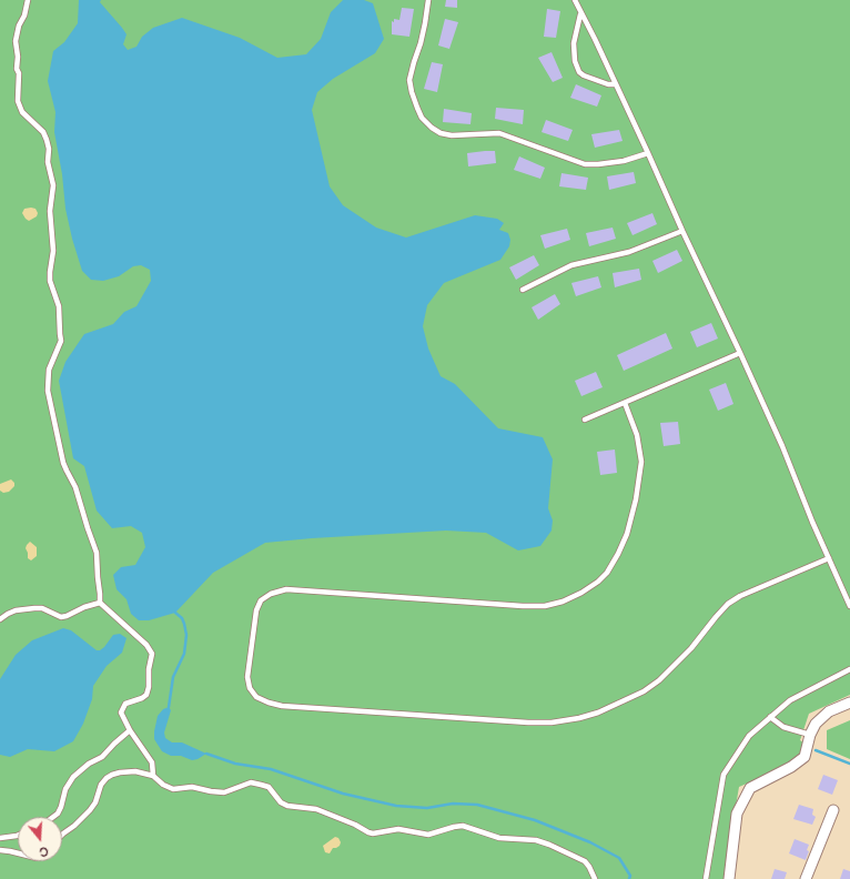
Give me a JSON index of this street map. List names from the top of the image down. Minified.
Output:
{"north":"bottom"}
